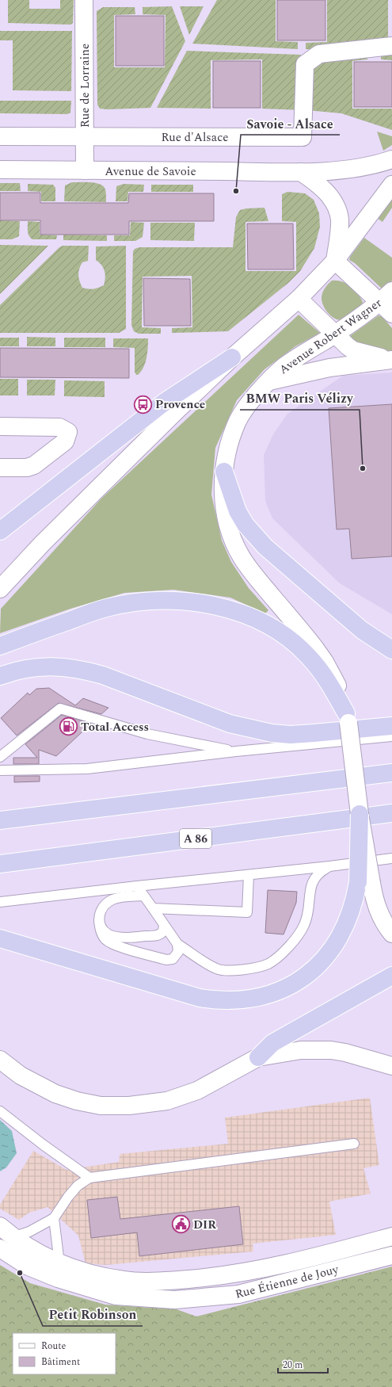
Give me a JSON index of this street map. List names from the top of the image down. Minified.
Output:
{"streets":{"highway":["A 86"],"main road":["Rue de Lorraine","Rue d'Alsace","Avenue de Savoie","Avenue Robert Wagner","Rue Étienne de Jouy"]},"crossings":[["Rue de Lorraine","Rue d'Alsace"],["Rue de Lorraine","Avenue de Savoie"]],"places":{"other":["Savoie - Alsace","BMW Paris Vélizy","Petit Robinson"],"bus stop":["Provence"],"fuel station":["Total Access"],"public building":["DIR"]},"legend":["Route","Bâtiment"],"scale_bar":"20 m"}
